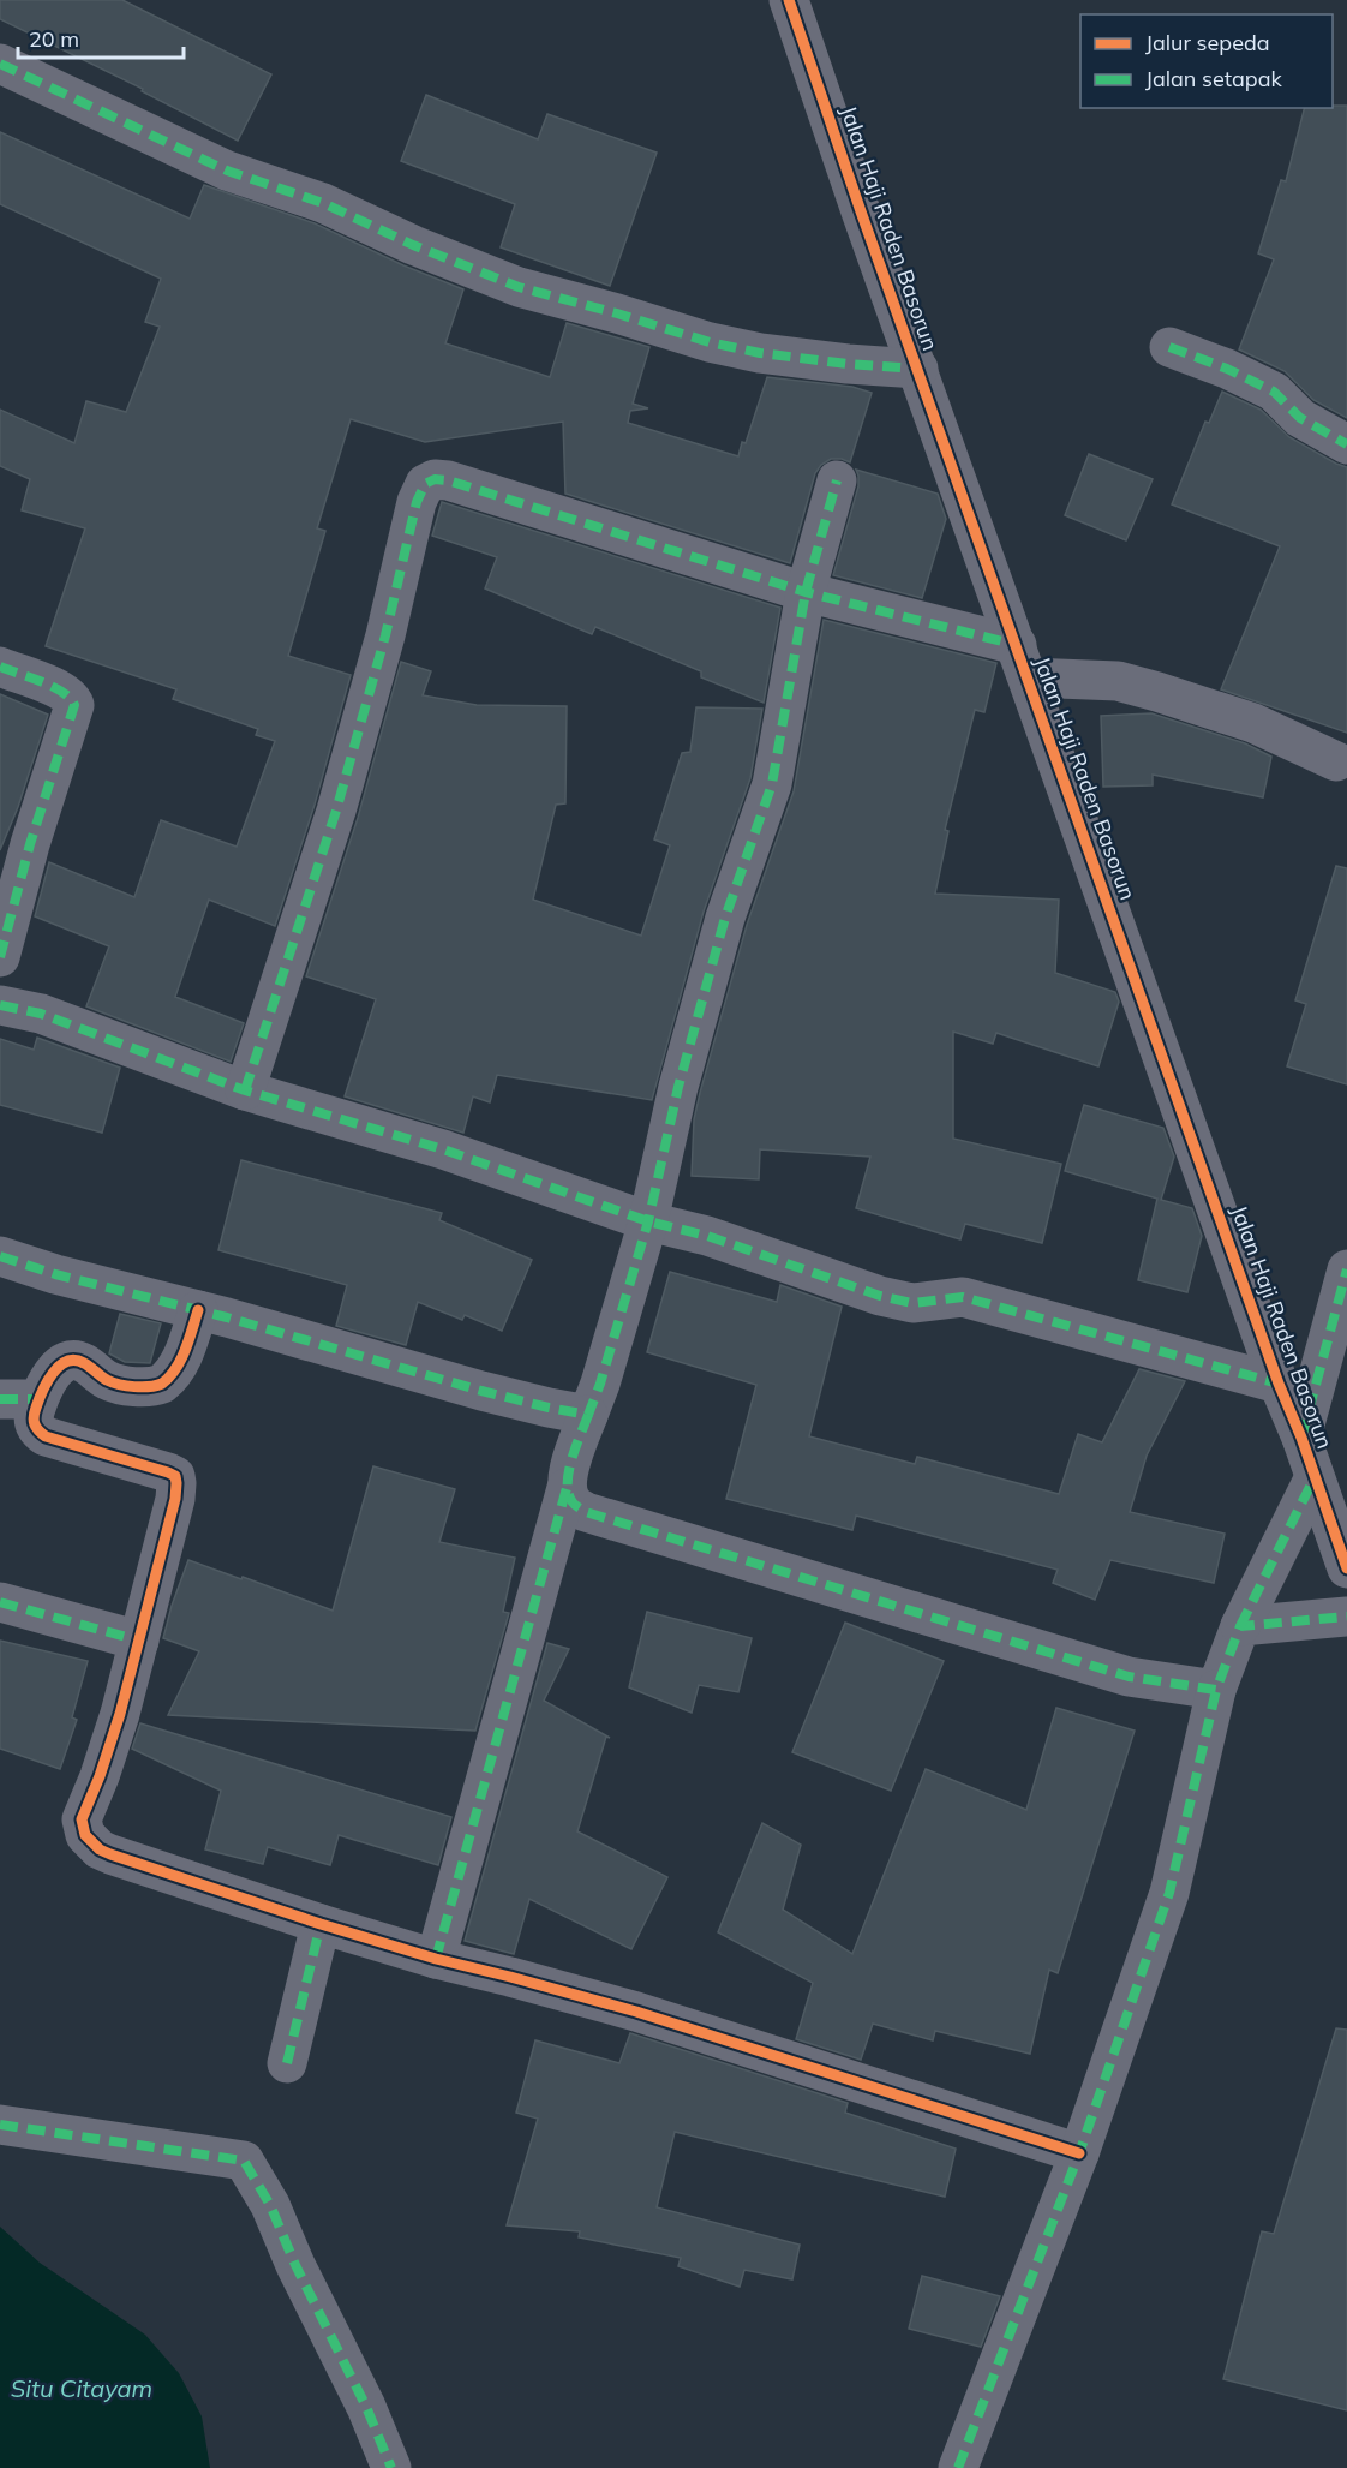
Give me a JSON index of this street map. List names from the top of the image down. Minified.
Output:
{"streets":{"street":["Jalan Haji Raden Basorun"]},"water":["Situ Citayam"],"legend":["Jalur sepeda","Jalan setapak"],"scale_bar":"20 m"}
